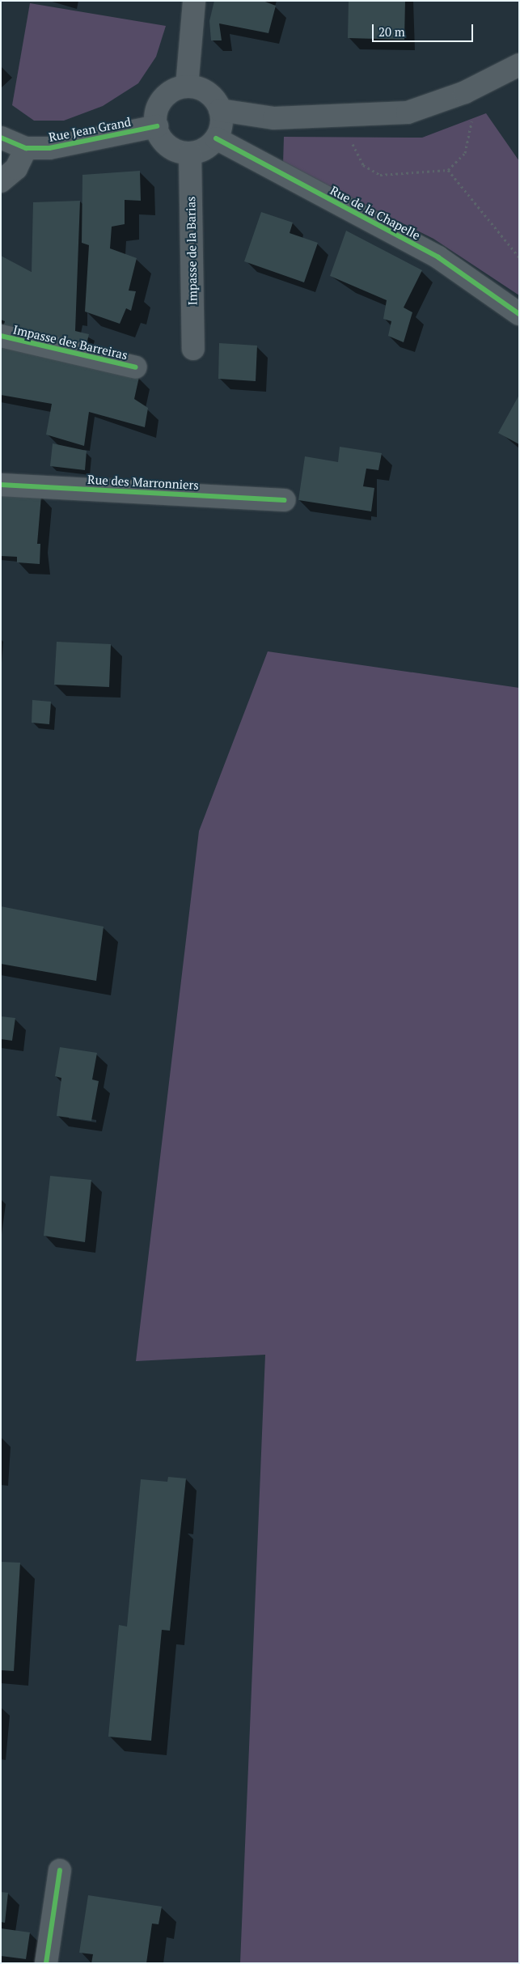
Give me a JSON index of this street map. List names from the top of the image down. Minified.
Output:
{"streets":{"street":["Rue Jean Grand","Rue de la Chapelle","Impasse de la Barias","Impasse des Barreiras","Rue des Marronniers"]},"crossings":[["Rue Jean Grand","Rue de la Chapelle"],["Rue Jean Grand","Impasse de la Barias"],["Rue de la Chapelle","Impasse de la Barias"]],"scale_bar":"20 m"}
